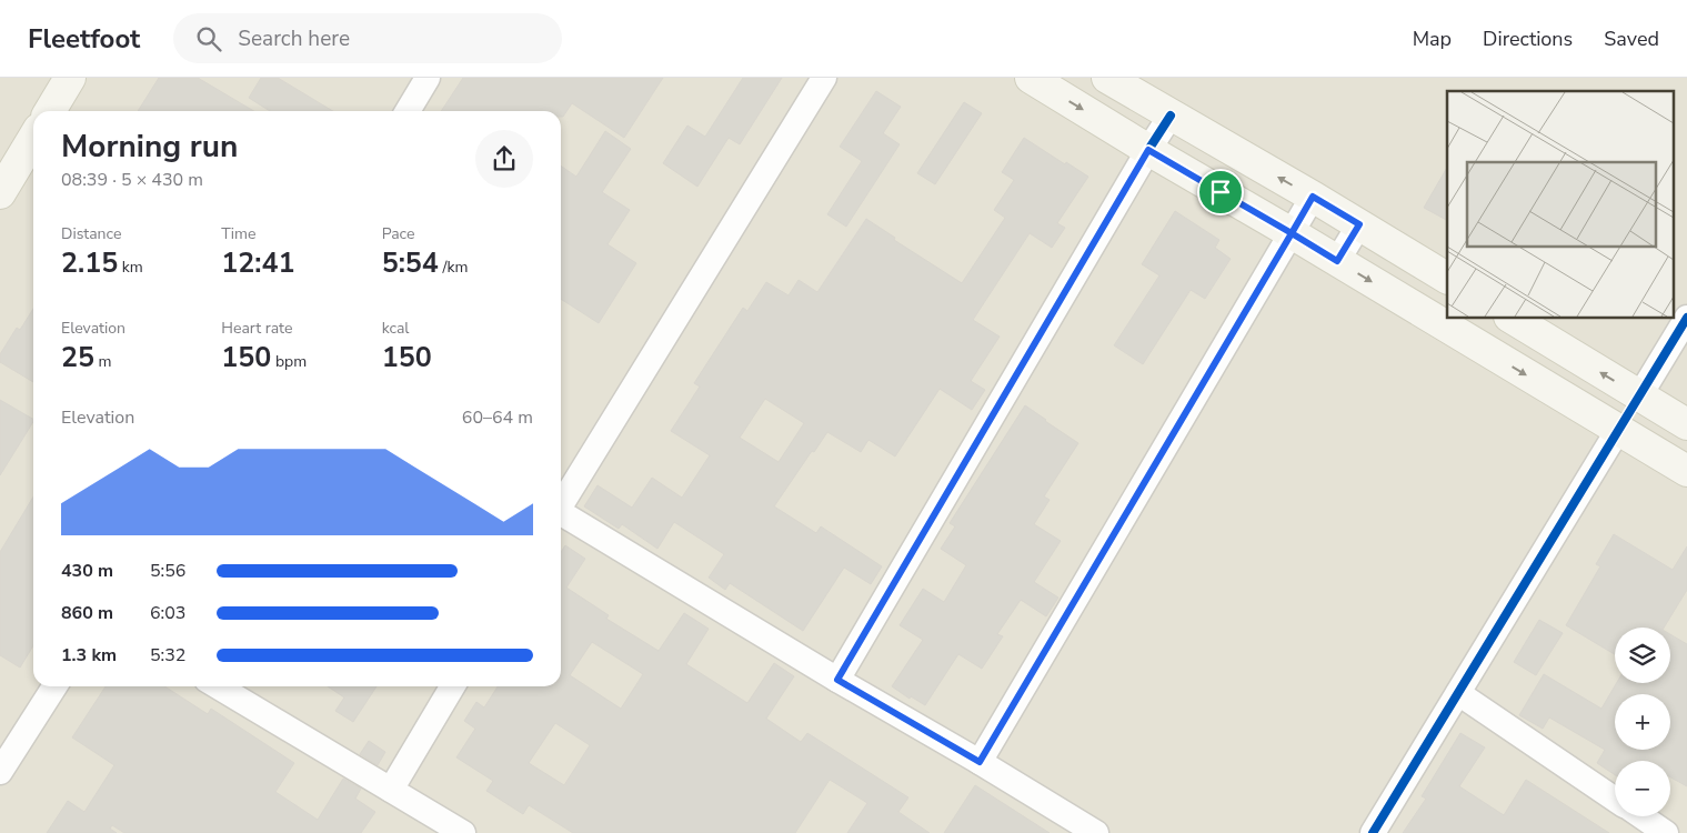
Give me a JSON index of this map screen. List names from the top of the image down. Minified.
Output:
{"page":{"header":"Fleetfoot","search":"Search here","nav":["Map","Directions","Saved"],"heading":["Morning run","08:39 · 5 × 430 m"],"stats":[["Distance","2.15 km"],["Time","12:41"],["Pace","5:54 /km"],["Elevation","25 m"],["Heart rate","150 bpm"],["kcal","150"]],"chart":["Elevation","60–64 m"],"list":[{"name":"430 m","note":"5:56"},{"name":"860 m","note":"6:03"},{"name":"1.3 km","note":"5:32"}],"map_buttons":["+","−"]}}
